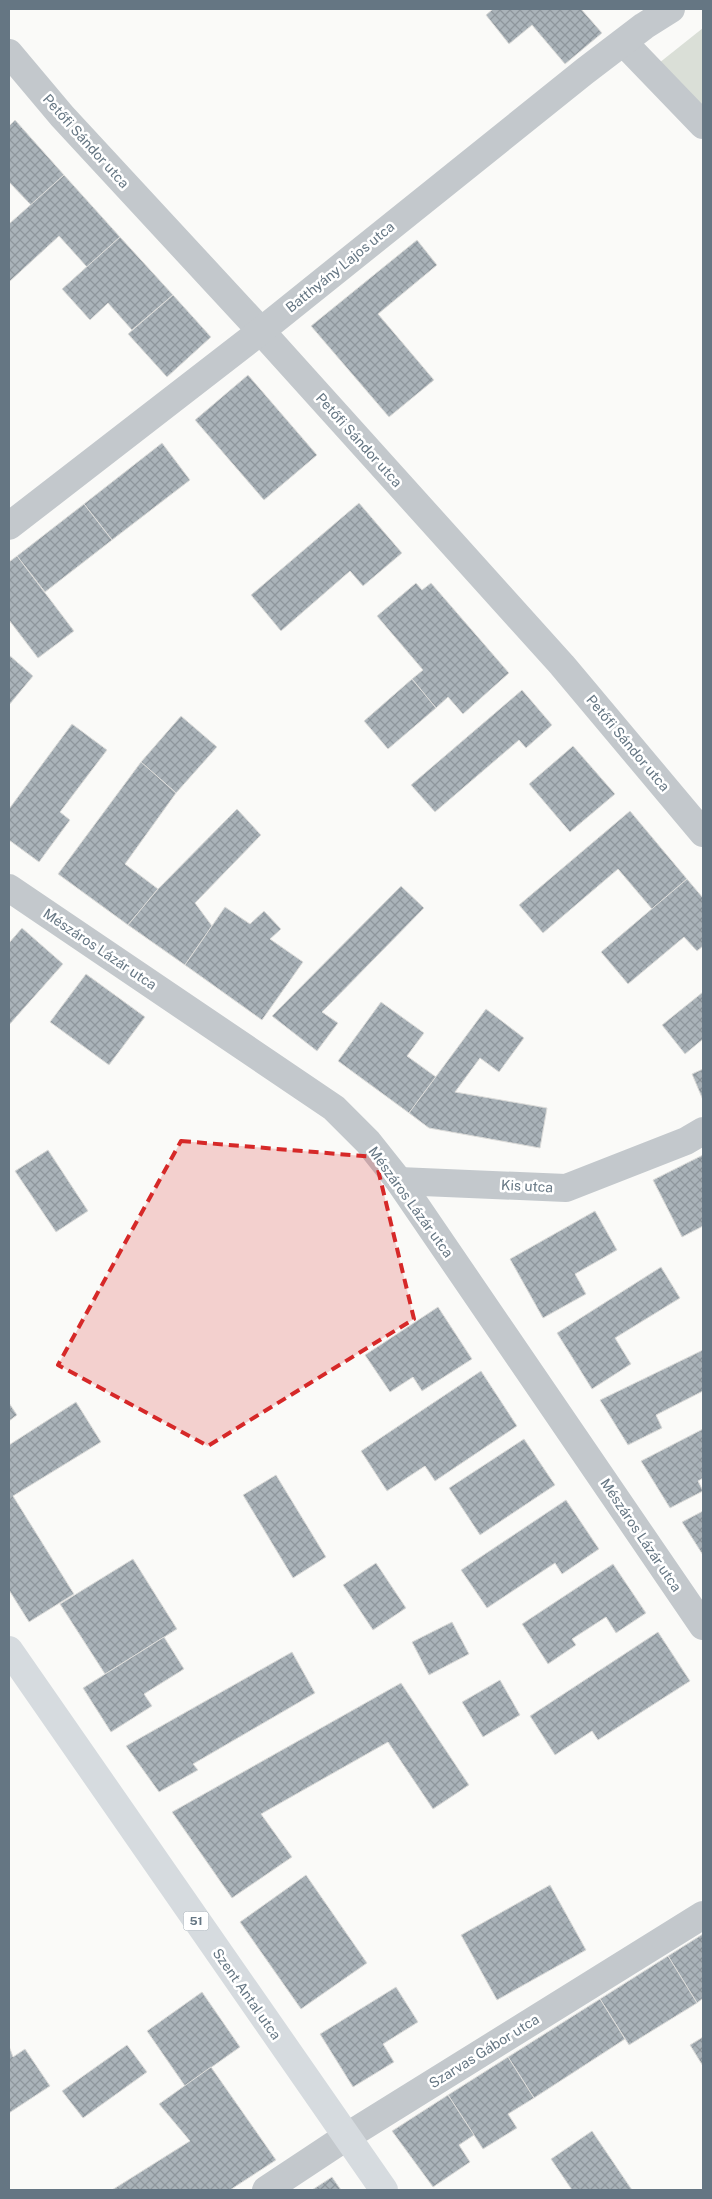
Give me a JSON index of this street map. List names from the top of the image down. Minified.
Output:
{"streets":{"main road":["51","Szent Antal utca"],"street":["Petőfi Sándor utca","Batthyány Lajos utca","Mészáros Lázár utca","Kis utca","Szarvas Gábor utca"]},"crossings":[["Petőfi Sándor utca","Batthyány Lajos utca"],["Mészáros Lázár utca","Kis utca"],["Szent Antal utca","Szarvas Gábor utca"]]}
